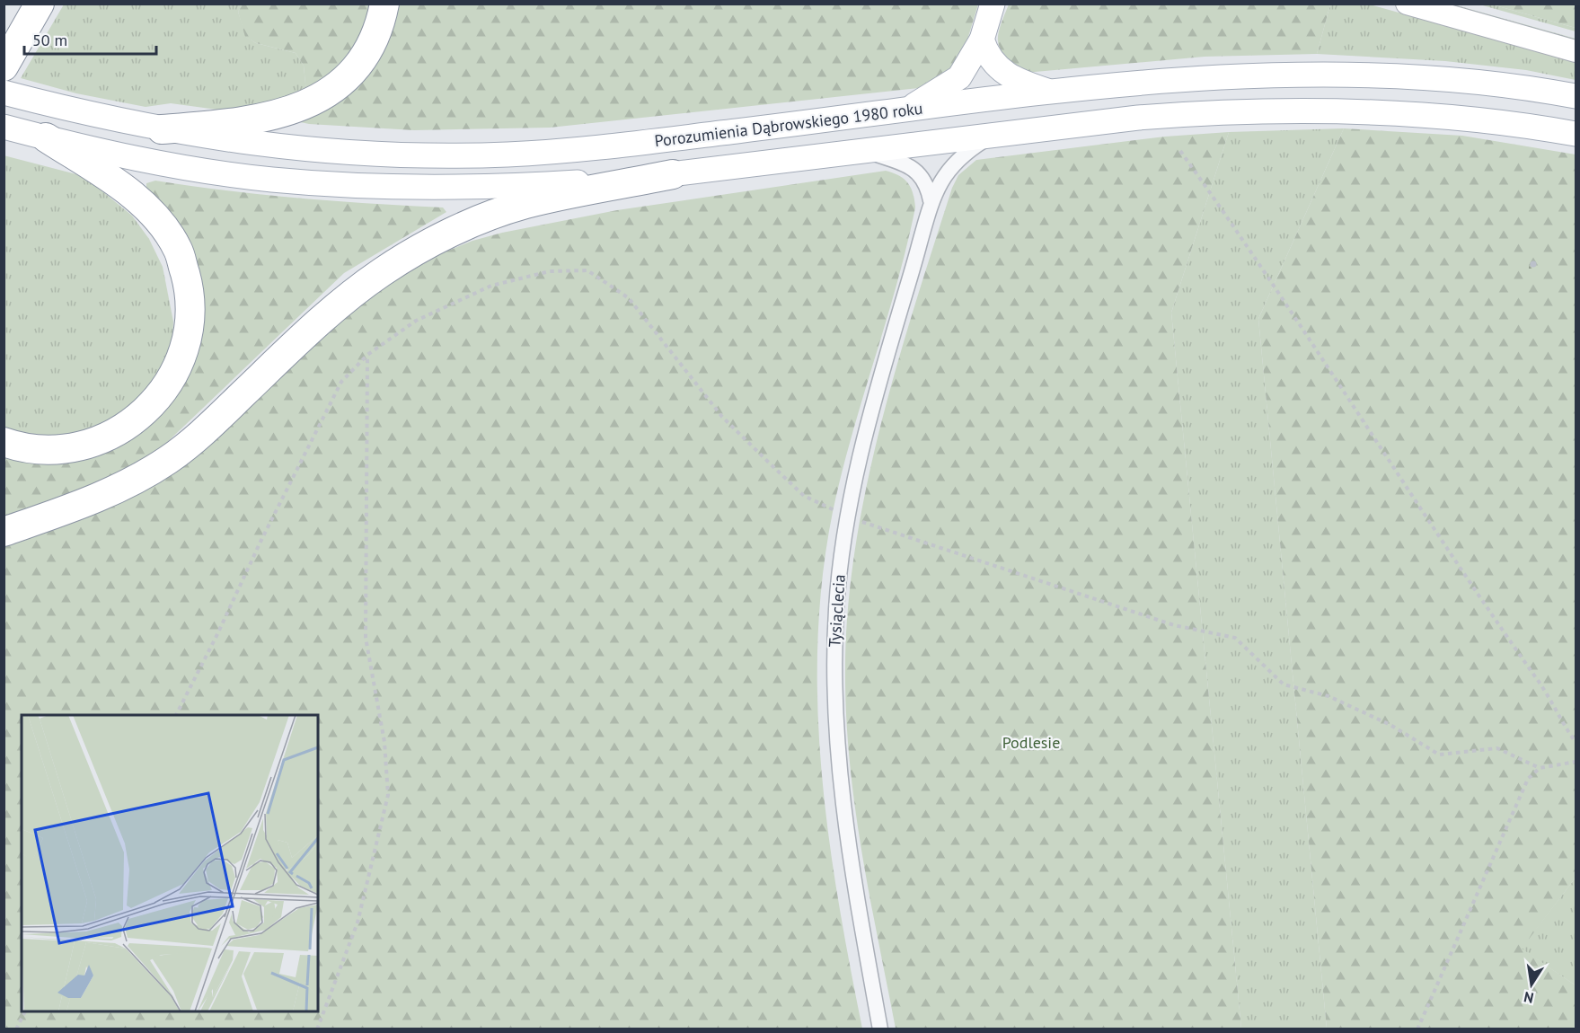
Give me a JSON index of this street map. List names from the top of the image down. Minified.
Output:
{"streets":{"main road":["Porozumienia Dąbrowskiego 1980 roku"],"street":["Tysiąclecia"]},"parks":["Podlesie"],"scale_bar":"50 m","north":"bottom"}
